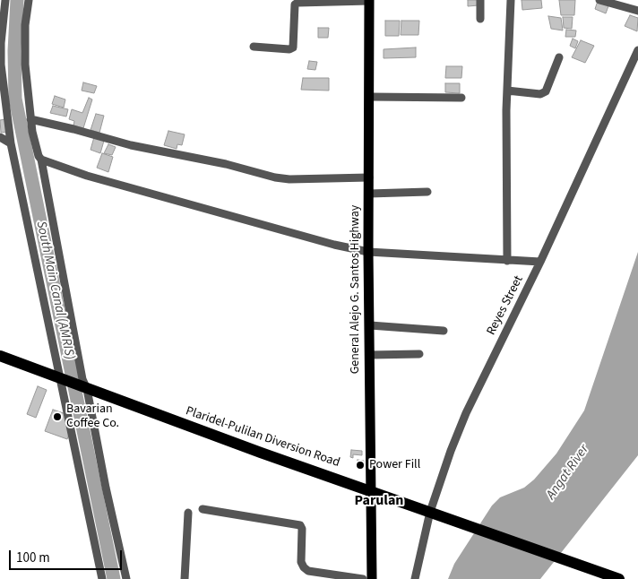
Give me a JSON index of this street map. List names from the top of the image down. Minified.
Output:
{"streets":{"highway":["Plaridel-Pulilan Diversion Road"],"main road":["General Alejo G. Santos Highway"],"street":["Reyes Street"]},"crossings":[["General Alejo G. Santos Highway","Plaridel-Pulilan Diversion Road"],["Reyes Street","Plaridel-Pulilan Diversion Road"]],"districts":["Parulan"],"water":["South Main Canal (AMRIS)","Angat River"],"places":["Bavarian Coffee Co.","Power Fill"],"scale_bar":"100 m"}
